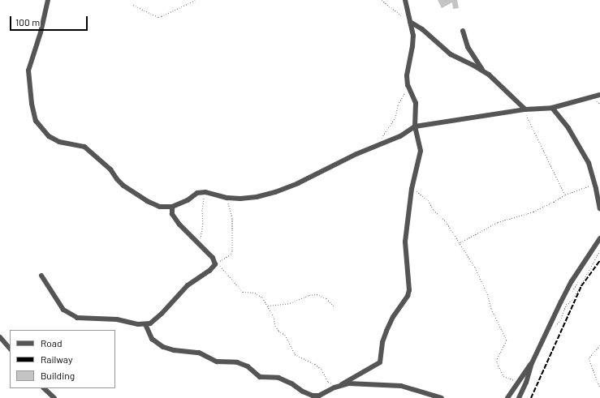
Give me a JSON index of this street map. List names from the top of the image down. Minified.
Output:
{"legend":["Road","Railway","Building"],"scale_bar":"100 m"}
